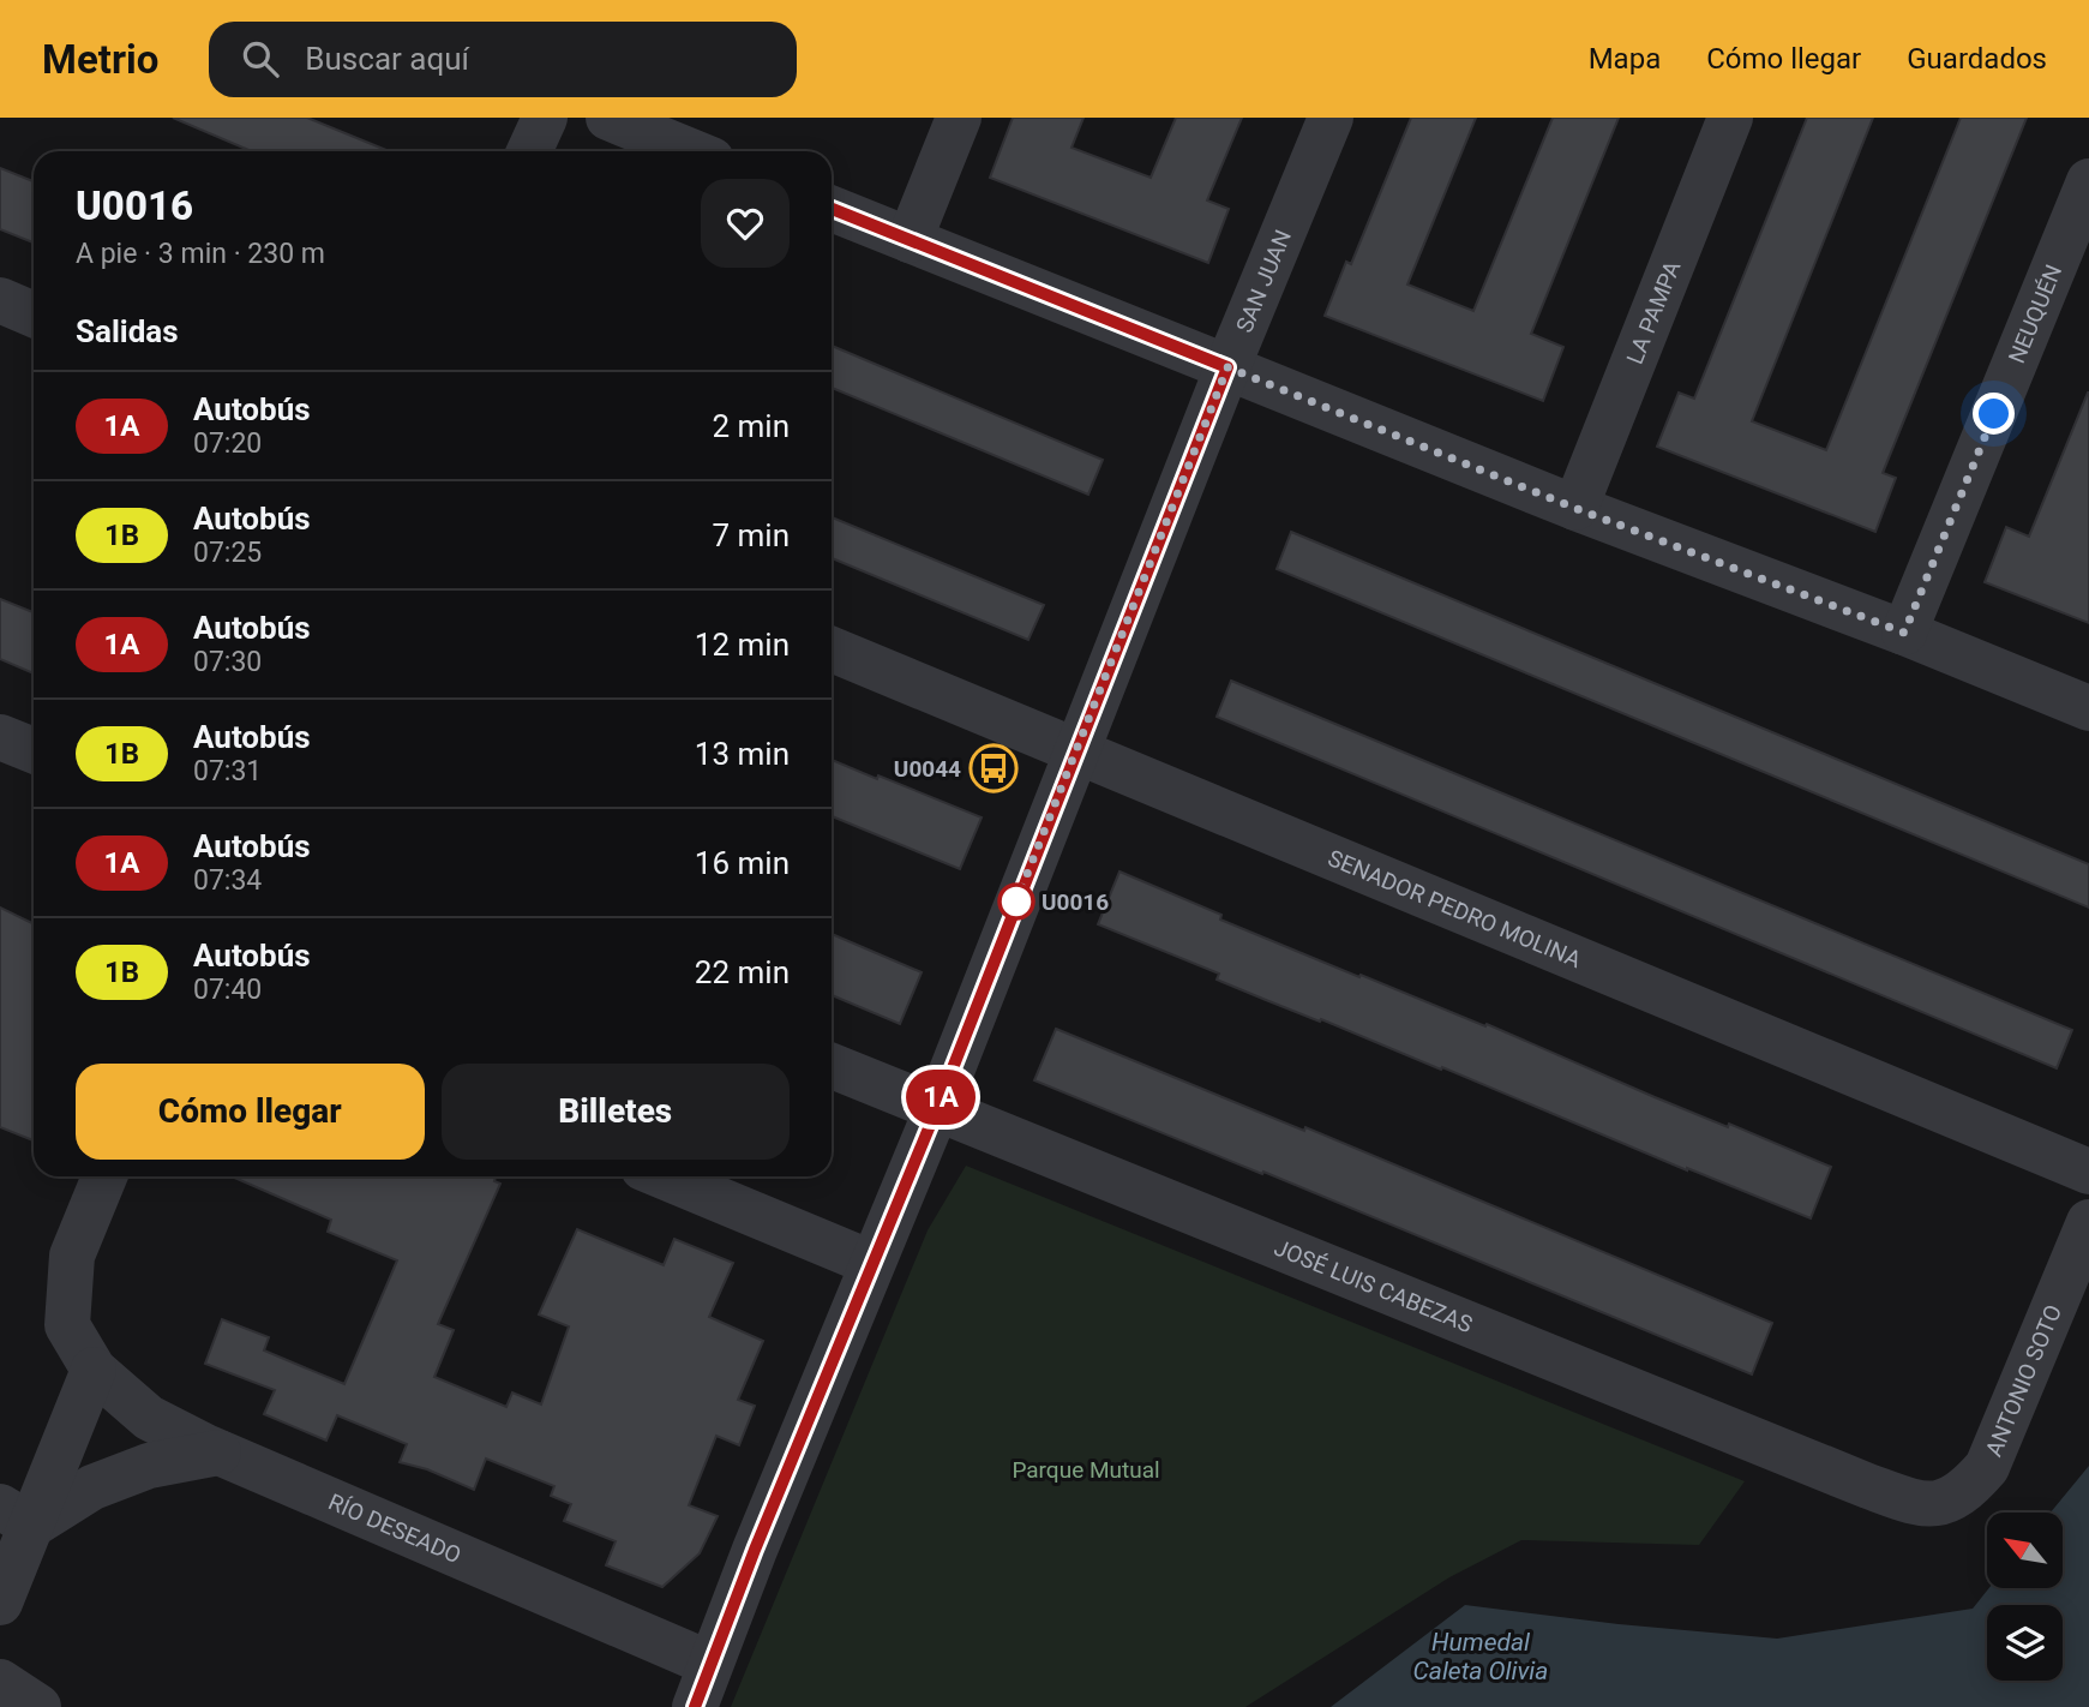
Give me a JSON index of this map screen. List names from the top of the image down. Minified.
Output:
{"streets":{"street":["SAN JUAN","LA PAMPA","NEUQUÉN","SENADOR PEDRO MOLINA","JOSÉ LUIS CABEZAS","ANTONIO SOTO","RÍO DESEADO"]},"crossings":[["SAN JUAN","SENADOR PEDRO MOLINA"],["SAN JUAN","JOSÉ LUIS CABEZAS"],["SAN JUAN","RÍO DESEADO"],["JOSÉ LUIS CABEZAS","ANTONIO SOTO"]],"water":["Humedal Caleta Olivia"],"parks":["Parque Mutual"],"places":{"bus stop":["U0044"],"other":["U0016"]},"lines":["bus line 1A"],"north":"top left","page":{"header":"Metrio","search":"Buscar aquí","nav":["Mapa","Cómo llegar","Guardados"],"on_map":"1A","heading":[["U0016","A pie · 3 min · 230 m"],"Salidas"],"list":[{"mark":"1A","name":"Autobús","note":"07:20","value":"2 min"},{"mark":"1B","name":"Autobús","note":"07:25","value":"7 min"},{"mark":"1A","name":"Autobús","note":"07:30","value":"12 min"},{"mark":"1B","name":"Autobús","note":"07:31","value":"13 min"},{"mark":"1A","name":"Autobús","note":"07:34","value":"16 min"},{"mark":"1B","name":"Autobús","note":"07:40","value":"22 min"}],"buttons":["Cómo llegar","Billetes"]}}
